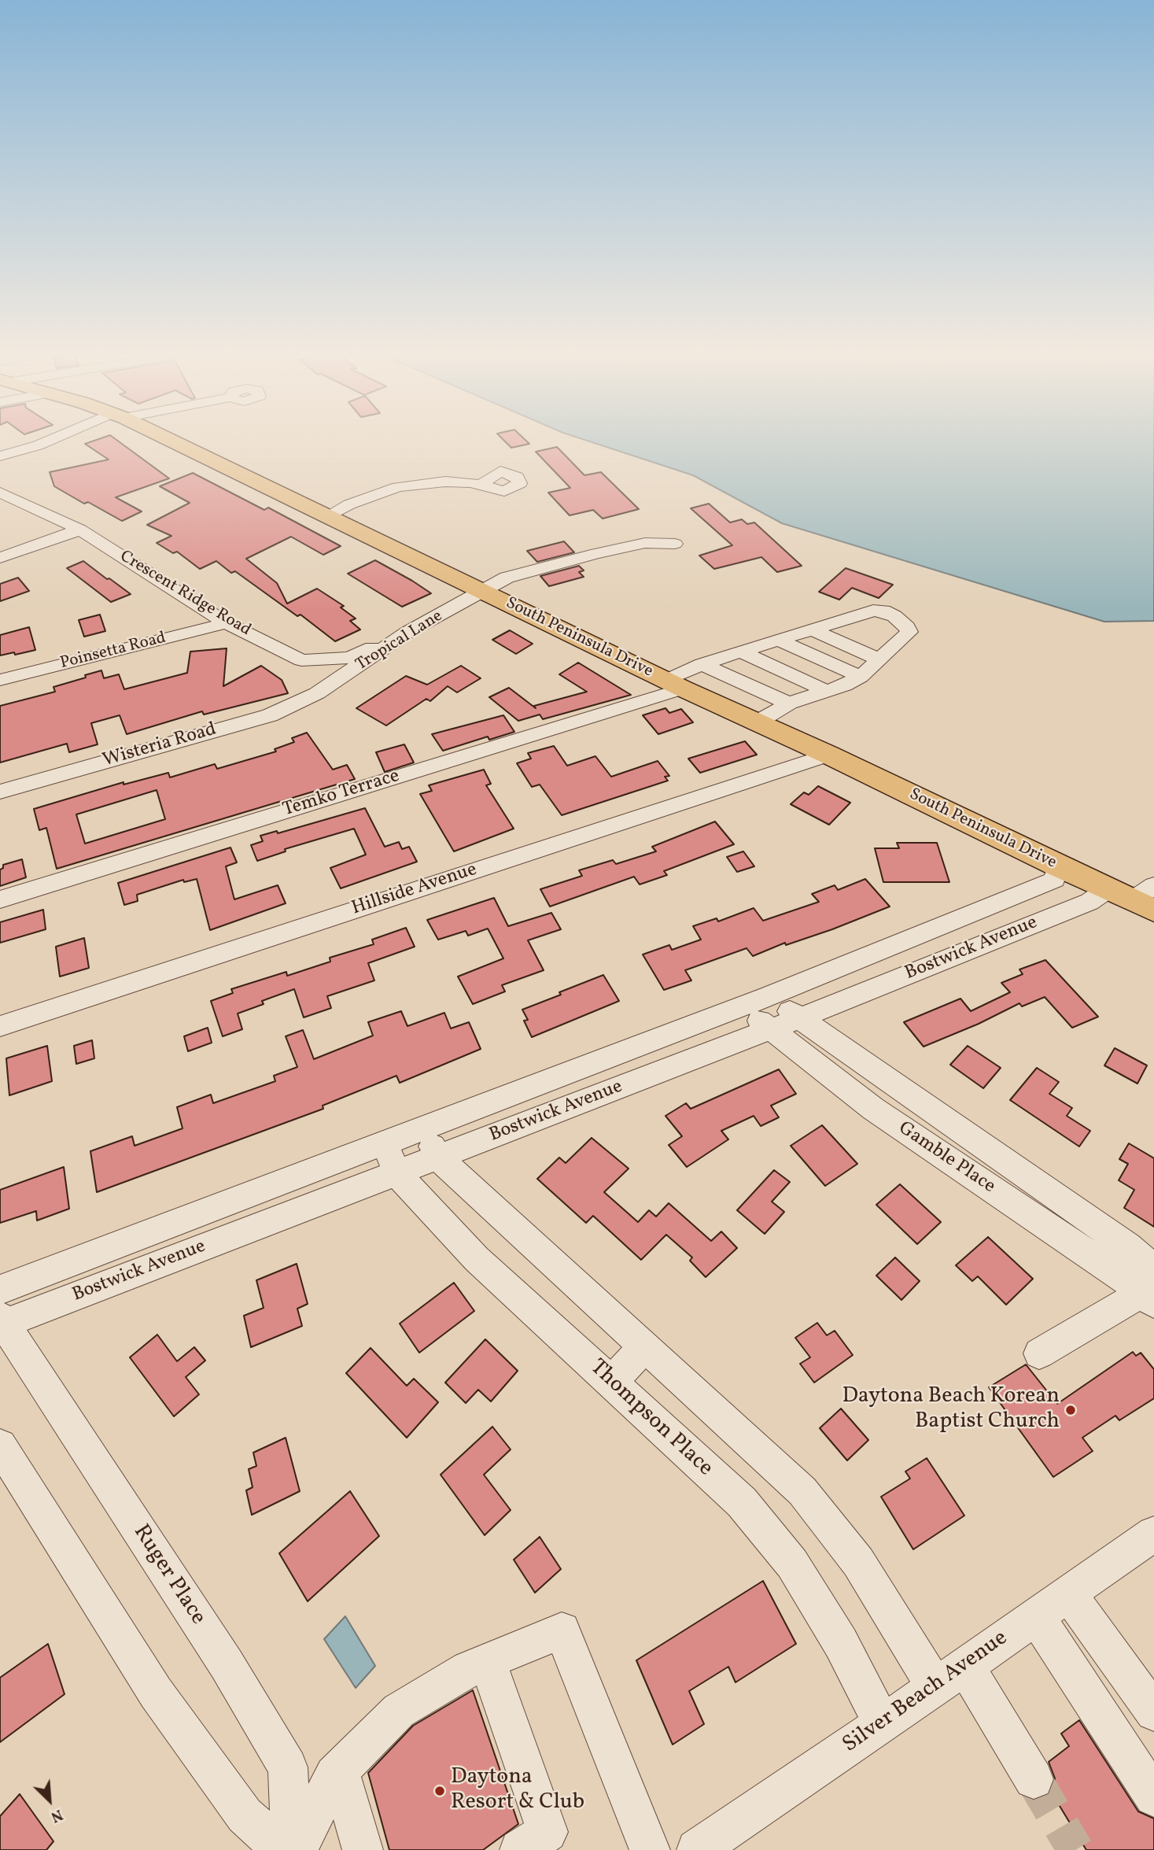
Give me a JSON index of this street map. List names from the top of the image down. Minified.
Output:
{"streets":{"main road":["South Peninsula Drive"],"street":["Crescent Ridge Road","Tropical Lane","Poinsetta Road","Wisteria Road","Temko Terrace","Hillside Avenue","Bostwick Avenue","Gamble Place","Thompson Place","Ruger Place","Silver Beach Avenue"]},"crossings":[["Crescent Ridge Road","Tropical Lane"],["Crescent Ridge Road","Poinsetta Road"],["South Peninsula Drive","Tropical Lane"],["South Peninsula Drive","Temko Terrace"],["South Peninsula Drive","Hillside Avenue"],["South Peninsula Drive","Bostwick Avenue"],["Tropical Lane","Wisteria Road"],["Bostwick Avenue","Gamble Place"],["Bostwick Avenue","Thompson Place"],["Bostwick Avenue","Ruger Place"],["Thompson Place","Silver Beach Avenue"]],"places":["Daytona Beach Korean Baptist Church","Daytona Resort & Club"],"north":"bottom right"}
